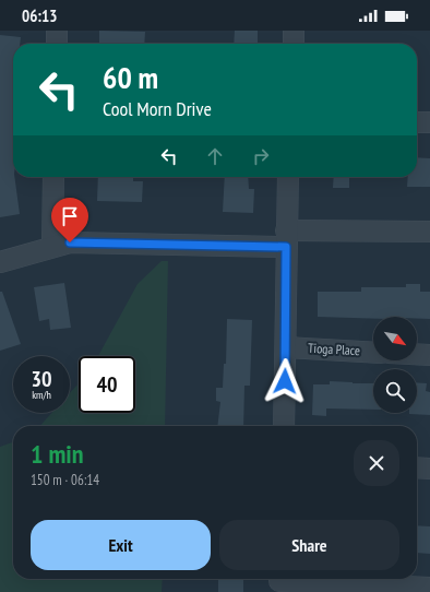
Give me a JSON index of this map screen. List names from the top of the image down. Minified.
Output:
{"streets":{"street":["Tioga Place"]},"north":"bottom right","page":{"status":"06:13","turn":["60 m","Cool Morn Drive"],"speed":"30 km/h","limit":"40","heading":["1 min","150 m · 06:14"],"buttons":["Exit","Share"]}}
